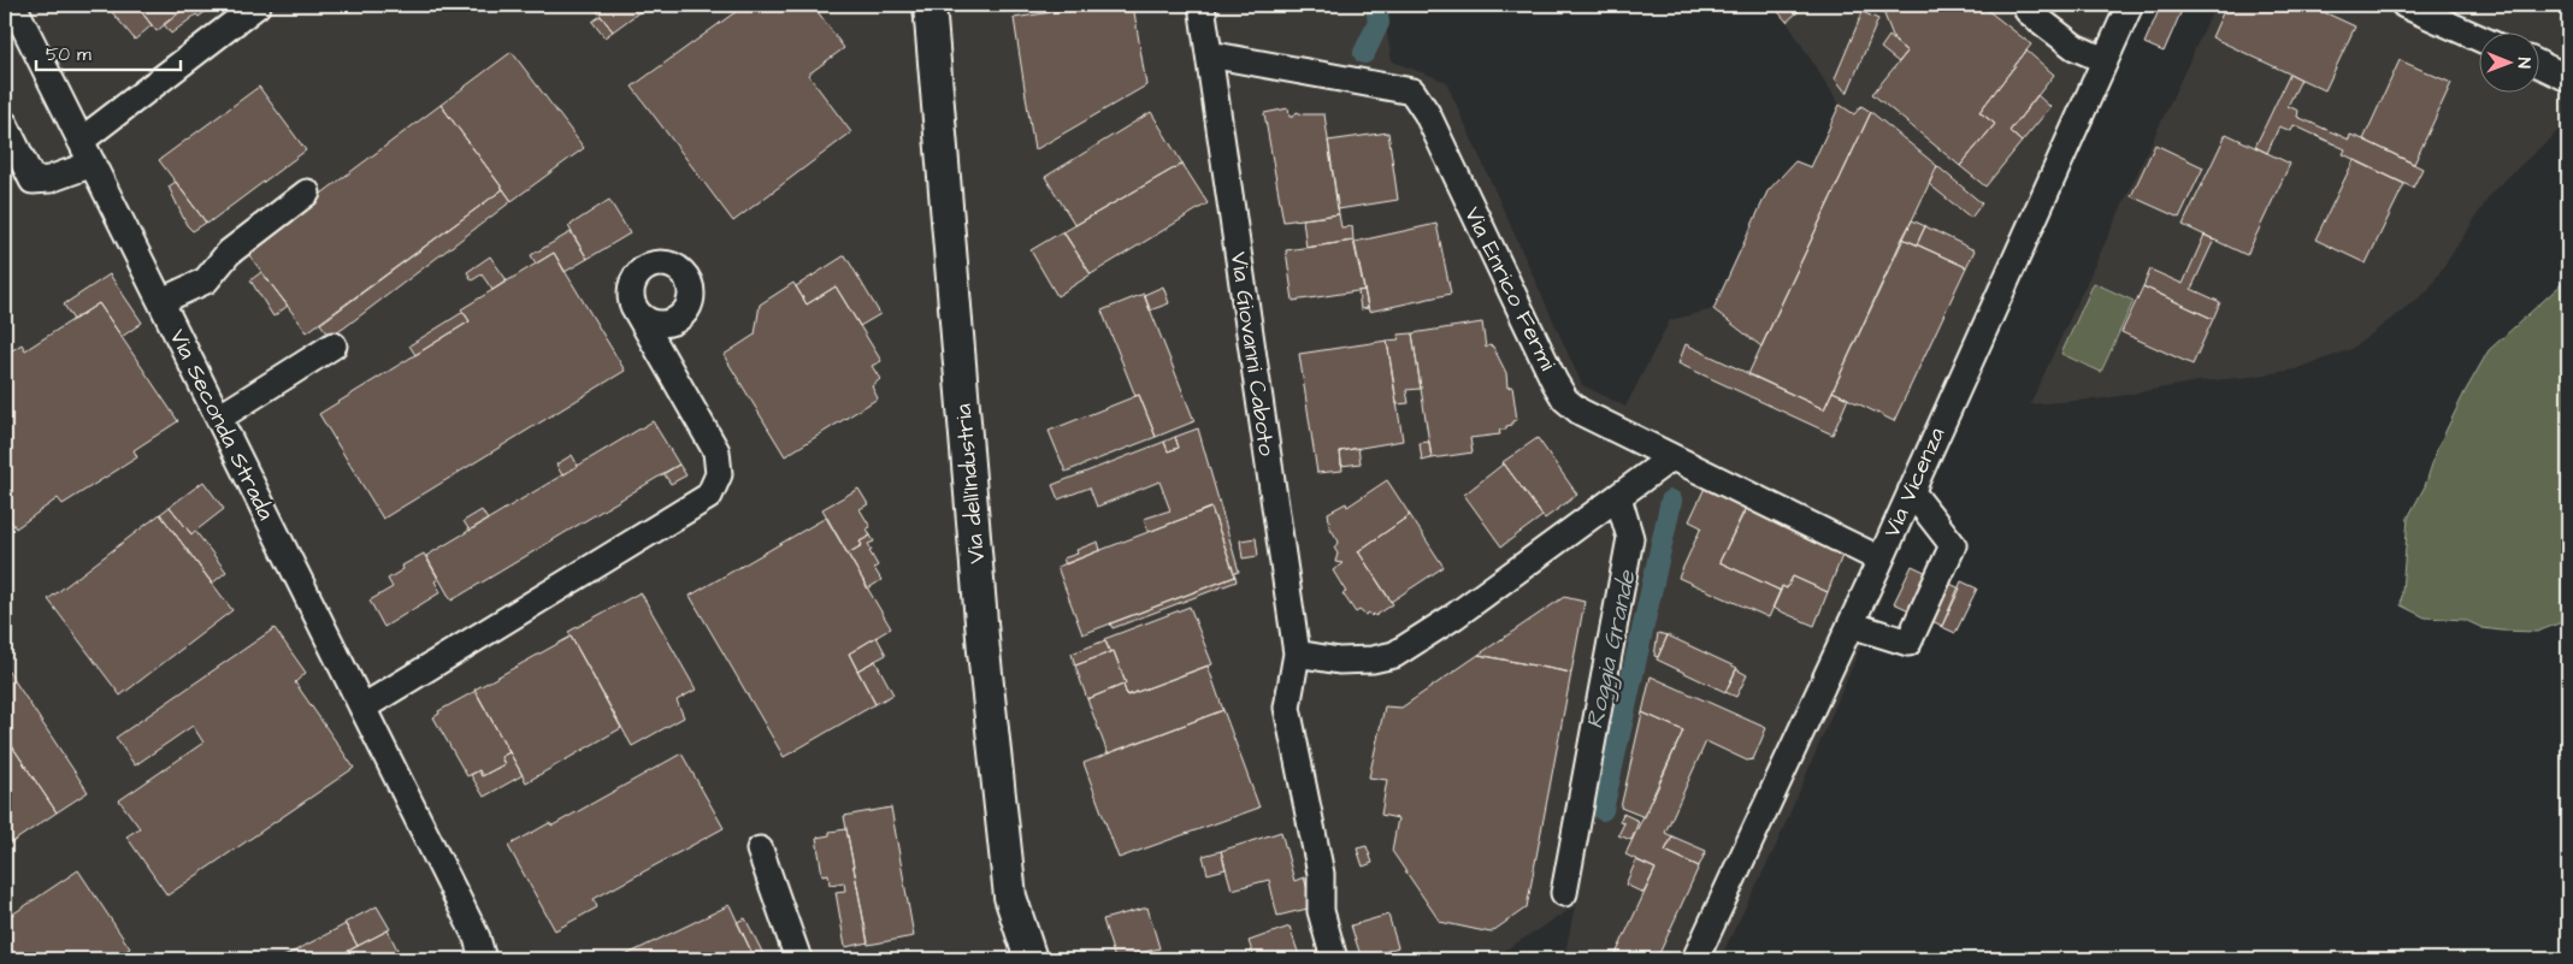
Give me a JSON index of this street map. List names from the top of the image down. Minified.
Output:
{"streets":{"main road":["Via dell'Industria"],"street":["Via Enrico Fermi","Via Giovanni Caboto","Via Seconda Strada","Via Vicenza"]},"crossings":[["Via Enrico Fermi","Via Giovanni Caboto"],["Via Enrico Fermi","Via Vicenza"]],"water":["Roggia Grande"],"scale_bar":"50 m","north":"right"}
